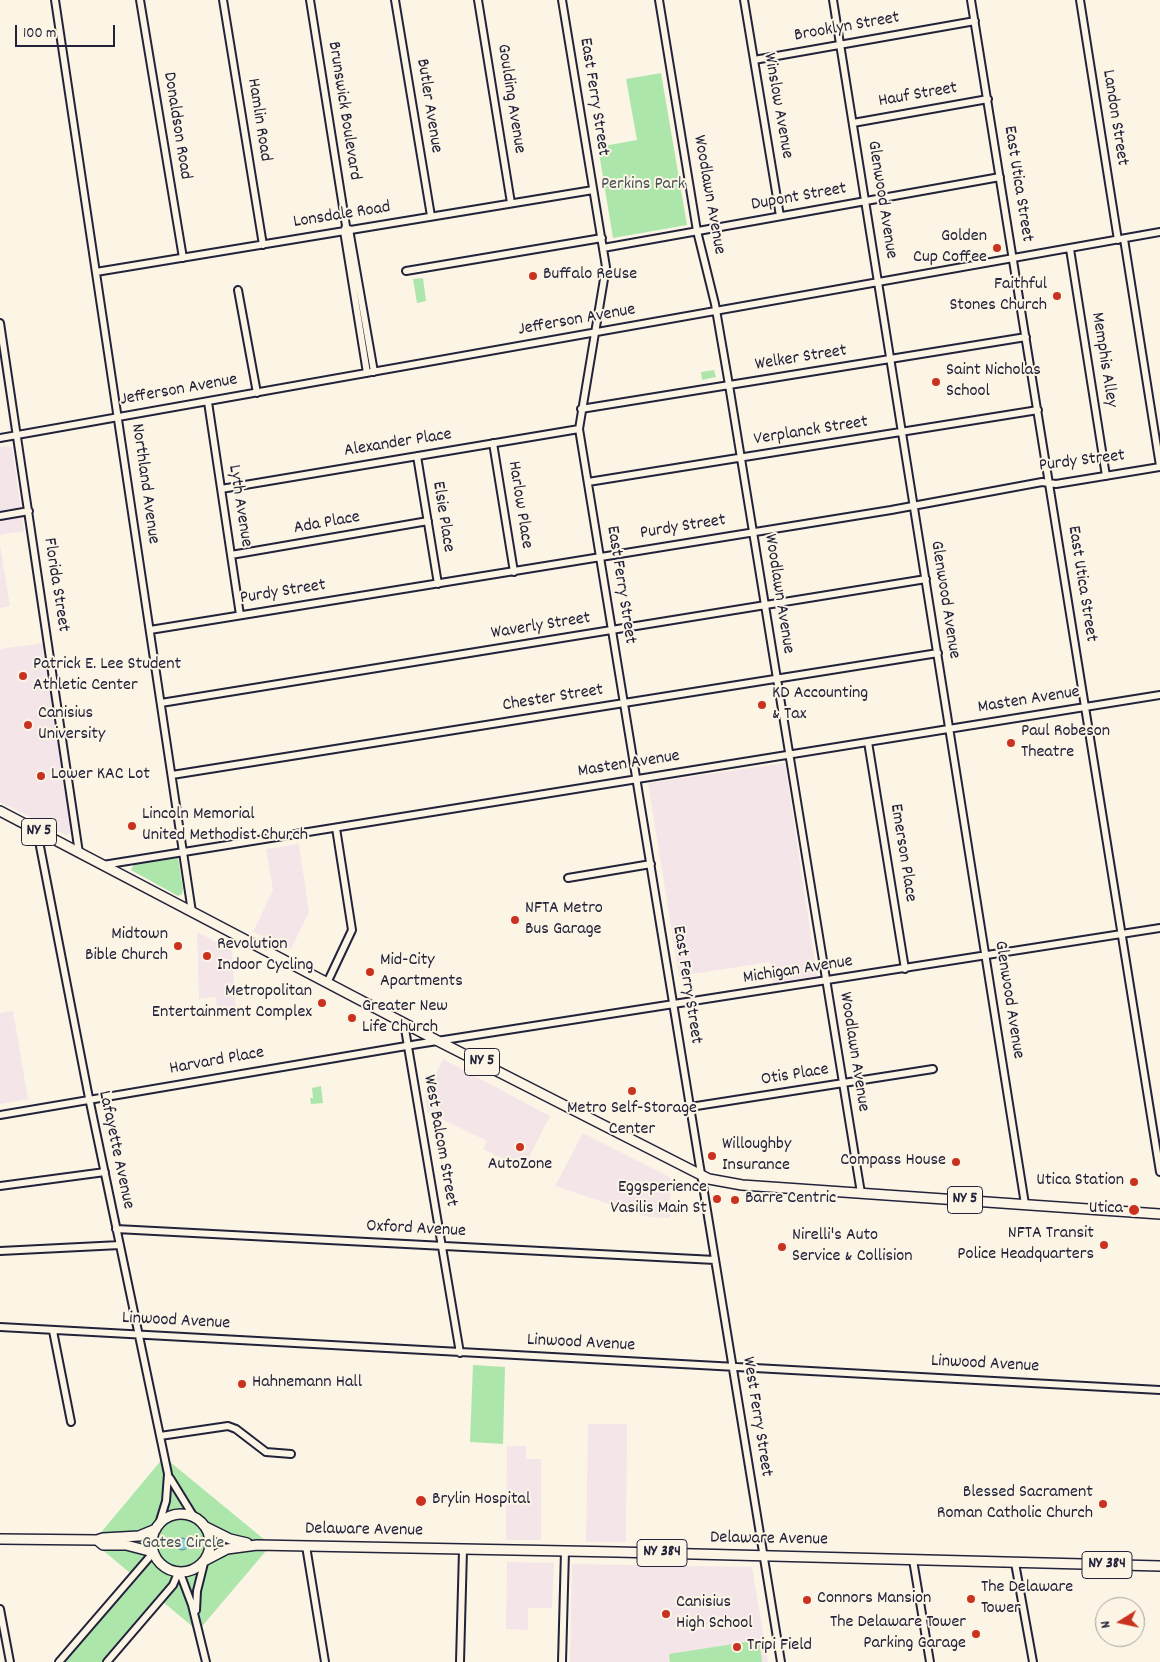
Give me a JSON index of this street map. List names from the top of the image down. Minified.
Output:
{"streets":{"main road":["NY 5","Delaware Avenue","NY 384"],"street":["Brooklyn Street","Hauf Street","East Ferry Street","Goulding Avenue","Butler Avenue","Winslow Avenue","Brunswick Boulevard","Landon Street","Hamlin Road","Donaldson Road","East Utica Street","Woodlawn Avenue","Dupont Street","Glenwood Avenue","Lonsdale Road","Jefferson Avenue","Welker Street","Memphis Alley","Verplanck Street","Alexander Place","Purdy Street","Northland Avenue","Harlow Place","Lyth Avenue","Elsie Place","Ada Place","Florida Street","Waverly Street","Chester Street","Masten Avenue","Emerson Place","Michigan Avenue","Harvard Place","Otis Place","West Balcom Street","Lafayette Avenue","Oxford Avenue","Linwood Avenue","West Ferry Street"]},"crossings":[["Brooklyn Street","Winslow Avenue"],["Brooklyn Street","East Utica Street"],["Brooklyn Street","Glenwood Avenue"],["Hauf Street","East Utica Street"],["Hauf Street","Glenwood Avenue"],["East Ferry Street","Dupont Street"],["East Ferry Street","Lonsdale Road"],["East Ferry Street","Jefferson Avenue"],["East Ferry Street","Welker Street"],["East Ferry Street","Verplanck Street"],["East Ferry Street","Alexander Place"],["East Ferry Street","Purdy Street"],["East Ferry Street","Waverly Street"],["East Ferry Street","Chester Street"],["East Ferry Street","Masten Avenue"],["East Ferry Street","NY 5"],["East Ferry Street","Michigan Avenue"],["East Ferry Street","Otis Place"],["East Ferry Street","West Ferry Street"],["Goulding Avenue","Lonsdale Road"],["Butler Avenue","Lonsdale Road"],["Winslow Avenue","Dupont Street"],["Brunswick Boulevard","Lonsdale Road"],["Brunswick Boulevard","Jefferson Avenue"],["Landon Street","Jefferson Avenue"],["Landon Street","Purdy Street"],["Hamlin Road","Lonsdale Road"],["Donaldson Road","Lonsdale Road"],["East Utica Street","Dupont Street"],["East Utica Street","Jefferson Avenue"],["East Utica Street","Welker Street"],["East Utica Street","Verplanck Street"],["East Utica Street","Purdy Street"],["East Utica Street","Masten Avenue"],["East Utica Street","Michigan Avenue"],["Woodlawn Avenue","Dupont Street"],["Woodlawn Avenue","Jefferson Avenue"],["Woodlawn Avenue","Welker Street"],["Woodlawn Avenue","Verplanck Street"],["Woodlawn Avenue","Purdy Street"],["Woodlawn Avenue","Waverly Street"],["Woodlawn Avenue","Chester Street"],["Woodlawn Avenue","Masten Avenue"],["Woodlawn Avenue","NY 5"],["Woodlawn Avenue","Michigan Avenue"],["Woodlawn Avenue","Otis Place"],["Dupont Street","Glenwood Avenue"],["Glenwood Avenue","Jefferson Avenue"],["Glenwood Avenue","Welker Street"],["Glenwood Avenue","Verplanck Street"],["Glenwood Avenue","Purdy Street"],["Glenwood Avenue","Waverly Street"],["Glenwood Avenue","Chester Street"],["Glenwood Avenue","Masten Avenue"],["Glenwood Avenue","NY 5"],["Glenwood Avenue","Michigan Avenue"],["Lonsdale Road","Northland Avenue"],["Jefferson Avenue","Memphis Alley"],["Jefferson Avenue","Northland Avenue"],["Jefferson Avenue","Lyth Avenue"],["Jefferson Avenue","Florida Street"],["Memphis Alley","Purdy Street"],["Alexander Place","Harlow Place"],["Alexander Place","Lyth Avenue"],["Alexander Place","Elsie Place"],["Purdy Street","Northland Avenue"],["Purdy Street","Harlow Place"],["Purdy Street","Lyth Avenue"],["Purdy Street","Elsie Place"],["Northland Avenue","Waverly Street"],["Northland Avenue","Chester Street"],["Northland Avenue","Masten Avenue"],["Northland Avenue","NY 5"],["Lyth Avenue","Ada Place"],["Elsie Place","Ada Place"],["Florida Street","NY 5"],["Masten Avenue","NY 5"],["Masten Avenue","Emerson Place"],["NY 5","Michigan Avenue"],["NY 5","Harvard Place"],["NY 5","West Balcom Street"],["NY 5","Lafayette Avenue"],["NY 5","West Ferry Street"],["Emerson Place","Michigan Avenue"],["Michigan Avenue","Harvard Place"],["Harvard Place","West Balcom Street"],["Harvard Place","Lafayette Avenue"],["West Balcom Street","Oxford Avenue"],["West Balcom Street","Linwood Avenue"],["Lafayette Avenue","Oxford Avenue"],["Lafayette Avenue","Linwood Avenue"],["Lafayette Avenue","Delaware Avenue"],["Lafayette Avenue","NY 384"],["Oxford Avenue","West Ferry Street"],["Linwood Avenue","West Ferry Street"],["West Ferry Street","Delaware Avenue"],["Delaware Avenue","NY 384"]],"parks":["Perkins Park","Gates Circle"],"places":["Golden Cup Coffee","Buffalo ReUse","Faithful Stones Church","Saint Nicholas School","Patrick E. Lee Student Athletic Center","KD Accounting & Tax","Canisius University","Paul Robeson Theatre","Lower KAC Lot","Lincoln Memorial United Methodist Church","NFTA Metro Bus Garage","Midtown Bible Church","Revolution Indoor Cycling","Mid-City Apartments","Metropolitan Entertainment Complex","Greater New Life Church","Metro Self-Storage Center","AutoZone","Willoughby Insurance","Compass House","Utica Station","Eggsperience Vasilis Main St","Barre Centric","Utica","NFTA Transit Police Headquarters","Nirelli's Auto Service & Collision","Hahnemann Hall","Brylin Hospital","Blessed Sacrament Roman Catholic Church","The Delaware Tower","Connors Mansion","Canisius High School","The Delaware Tower Parking Garage","Tripi Field"],"scale_bar":"100 m","north":"left"}
